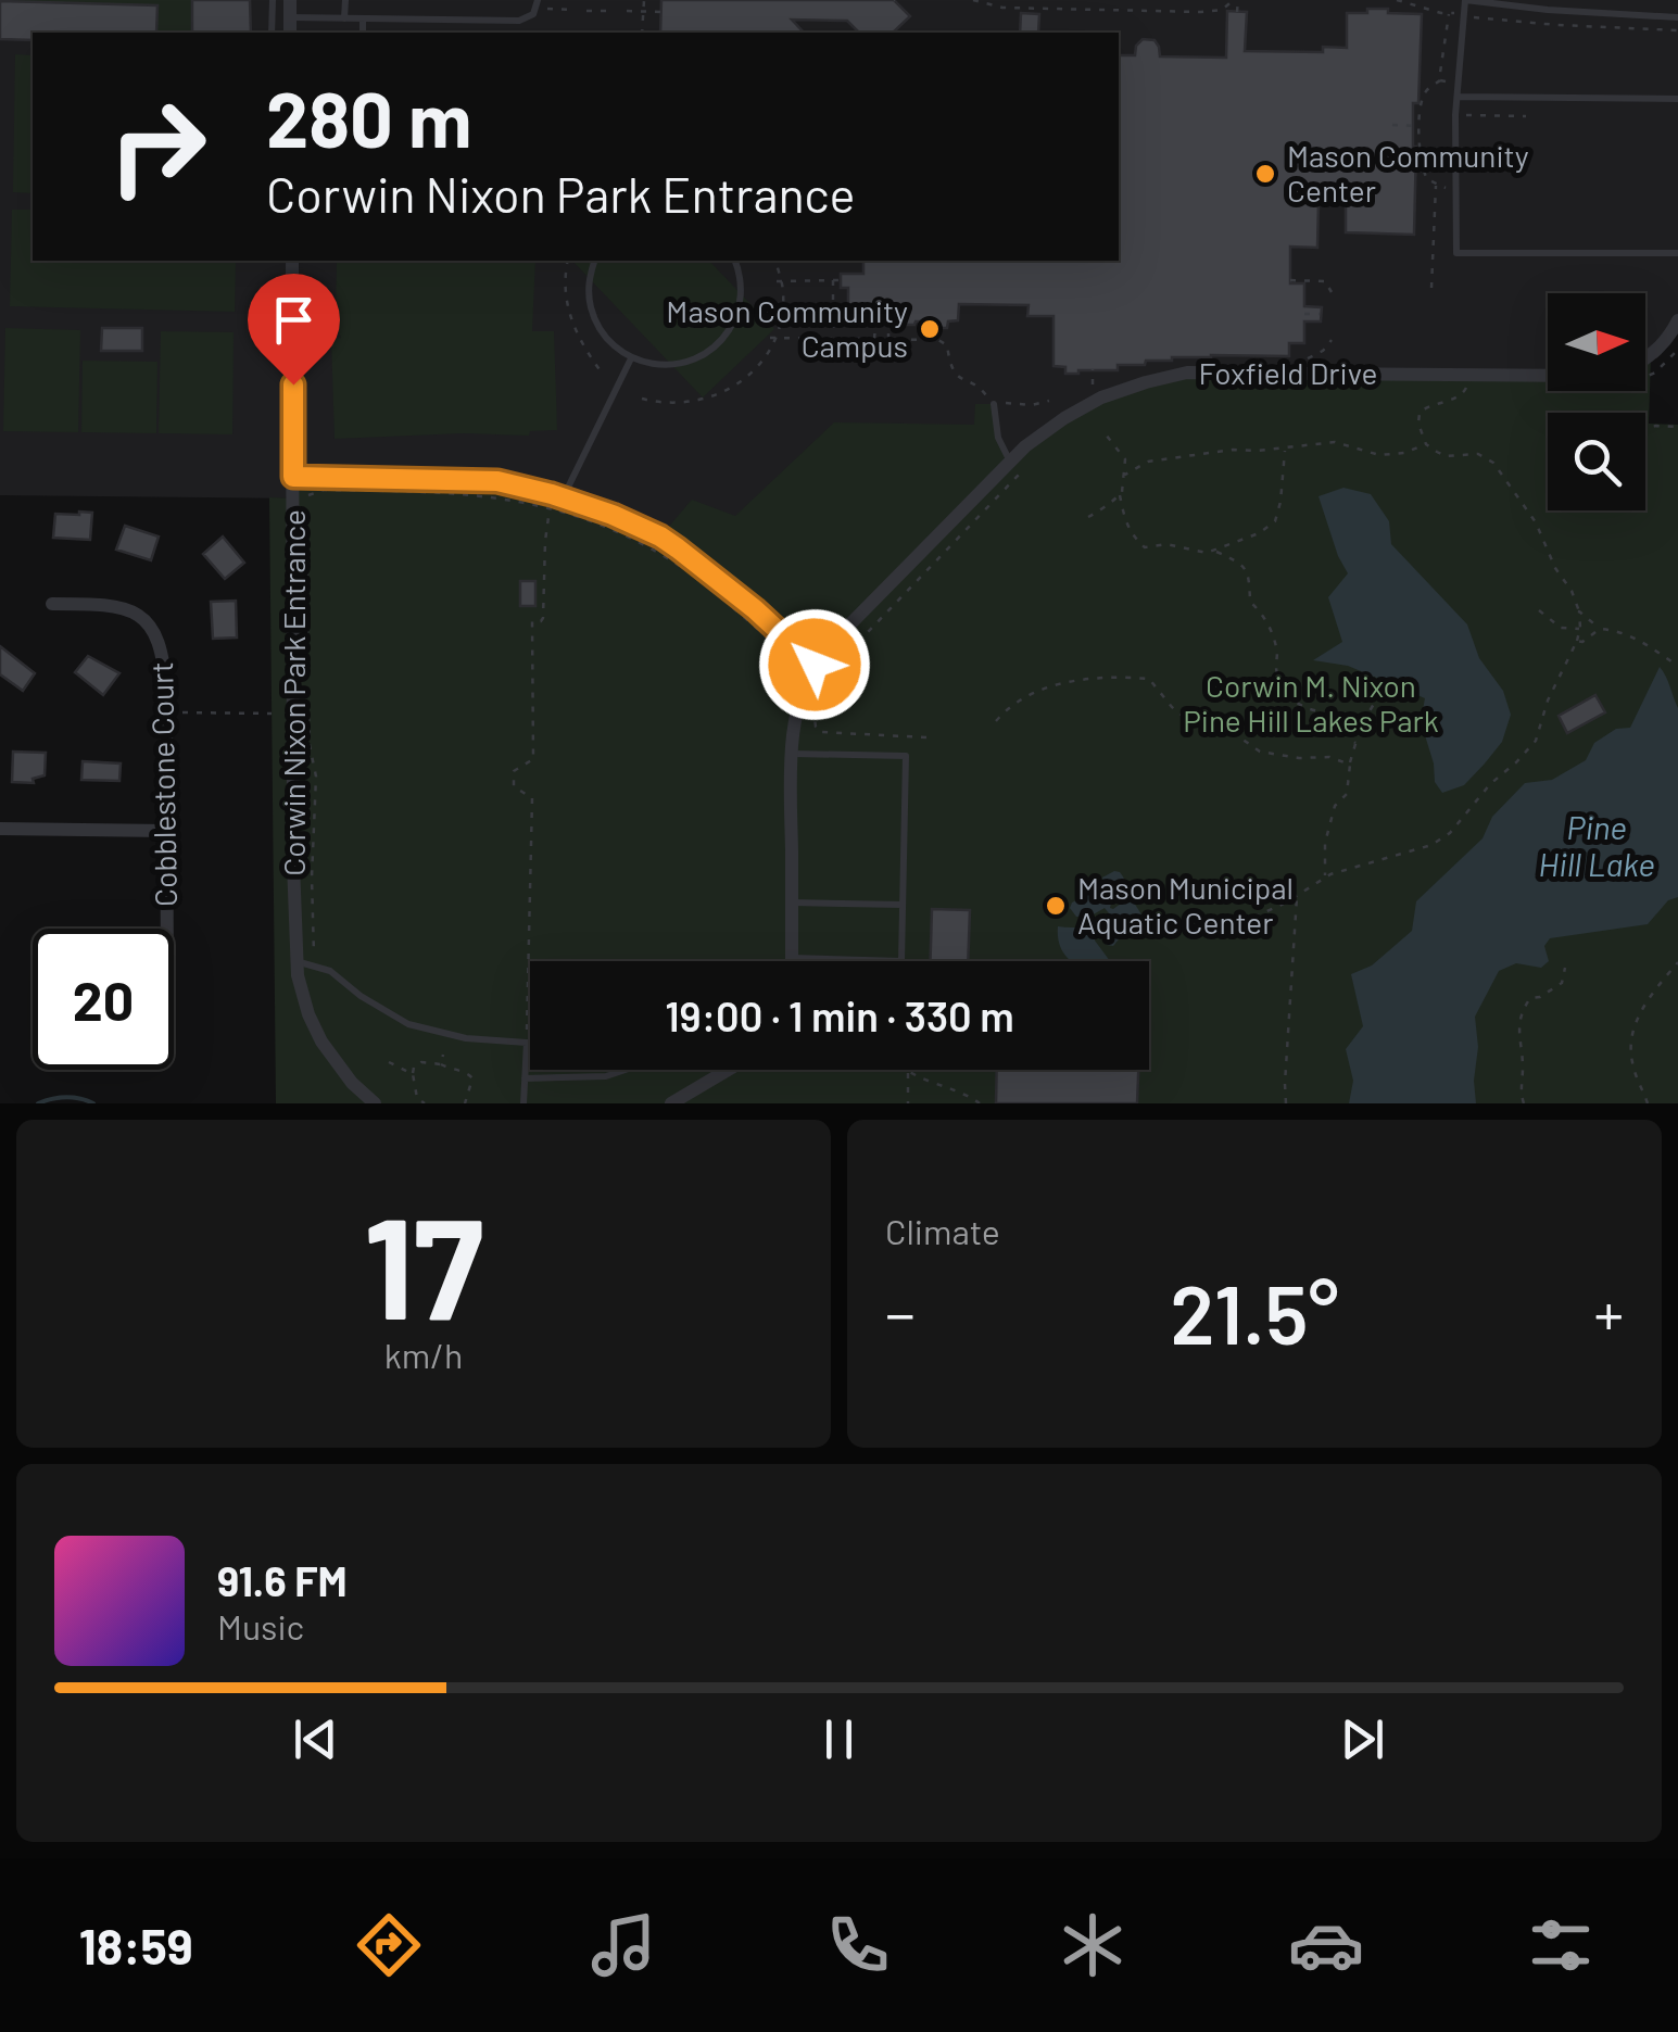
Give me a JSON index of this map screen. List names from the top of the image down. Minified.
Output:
{"streets":{"street":["Foxfield Drive","Corwin Nixon Park Entrance","Cobblestone Court"]},"water":["Pine Hill Lake"],"parks":["Corwin M. Nixon Pine Hill Lakes Park"],"places":["Mason Community Center","Mason Community Campus","Mason Municipal Aquatic Center"],"north":"right","page":{"turn":["280 m","Corwin Nixon Park Entrance"],"limit":"20","trip":"19:00 · 1 min · 330 m","tile":[["17","km/h"],"Climate"],"heat":["−","21.5°","+"],"song":["91.6 FM","Music"],"tabs":"18:59"}}
